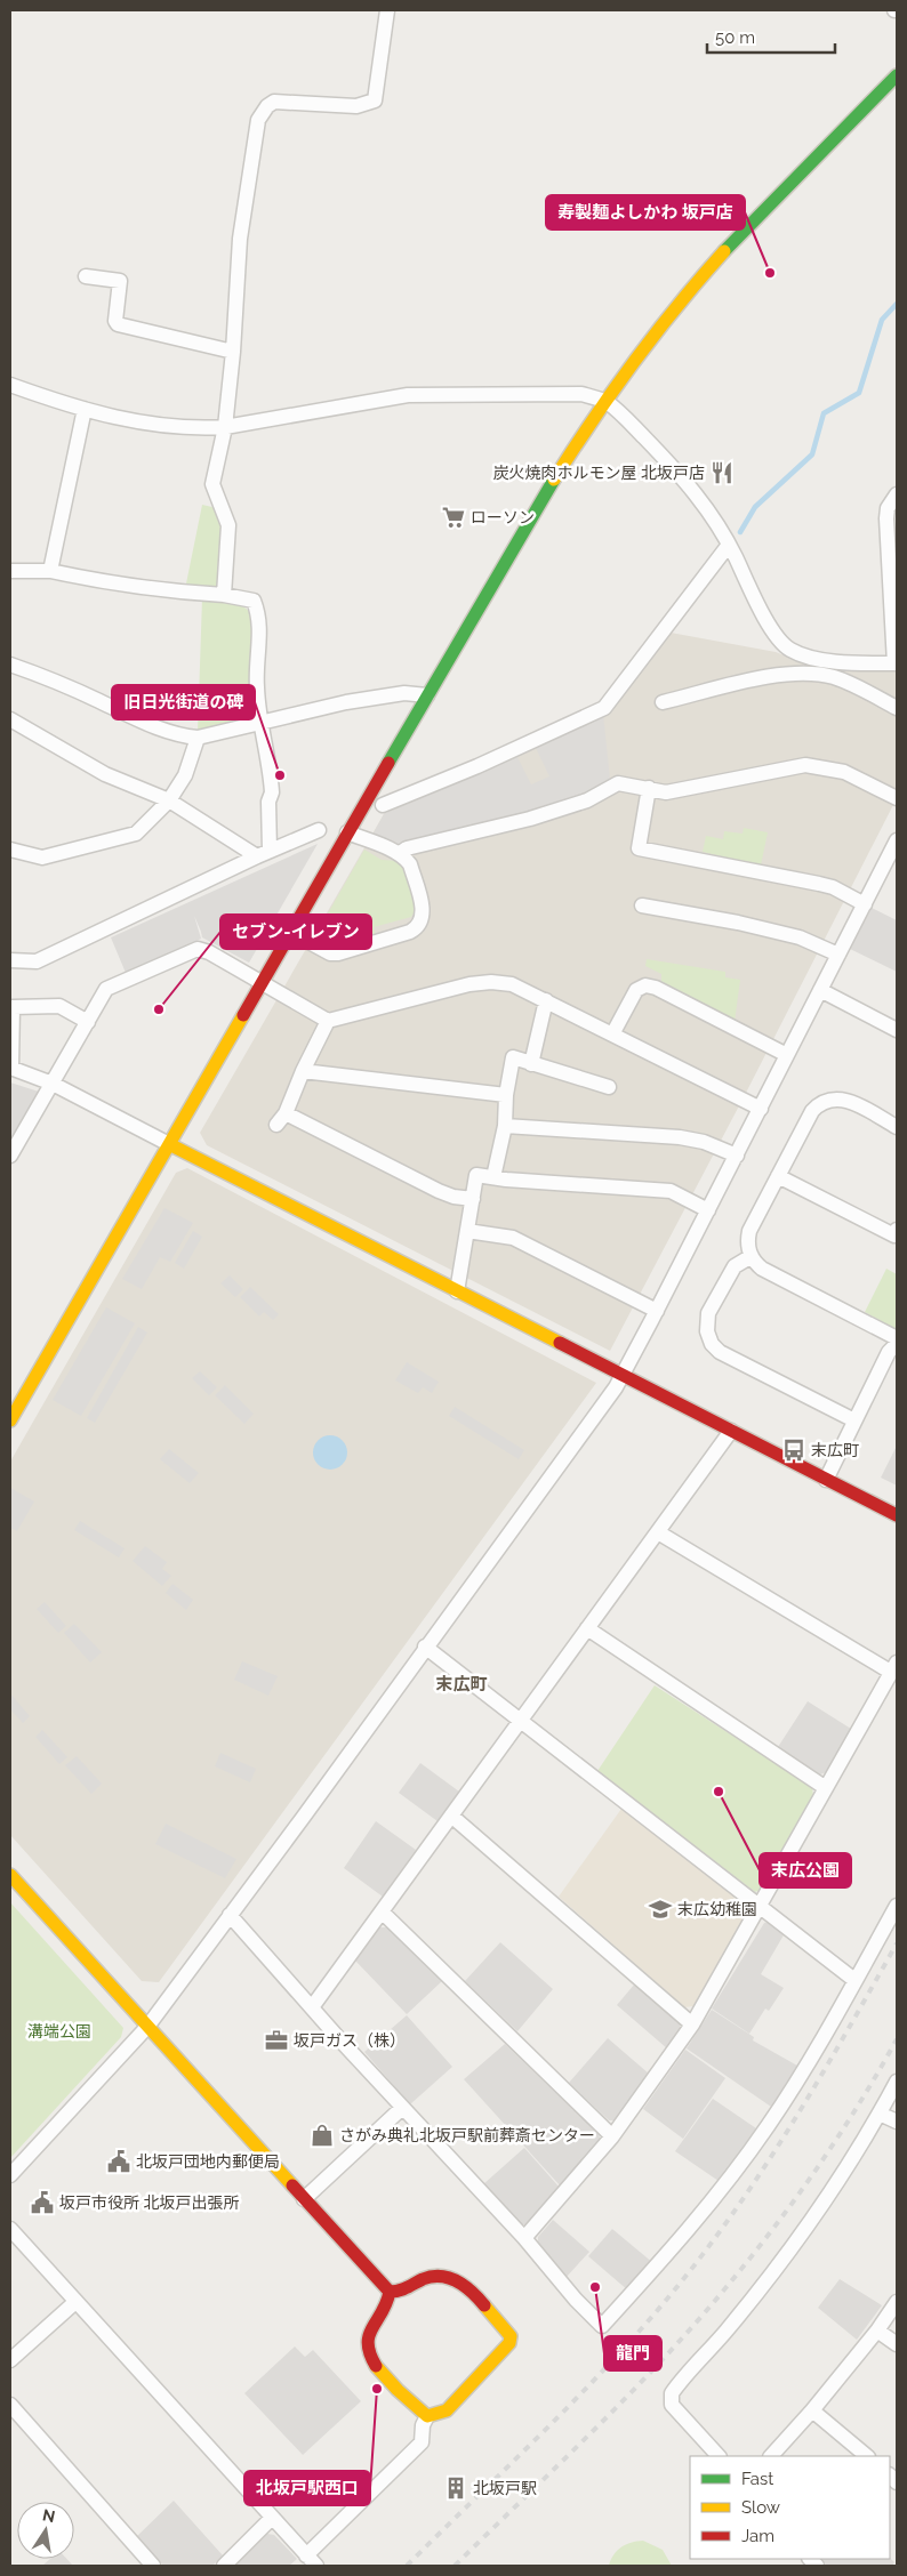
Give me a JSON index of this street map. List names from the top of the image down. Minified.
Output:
{"districts":["末広町"],"parks":["溝端公園"],"places":{"other":["寿製麺よしかわ 坂戸店","旧日光街道の碑","セブン-イレブン","末広公園","龍門","北坂戸駅西口"],"restaurant":["炭火焼肉ホルモン屋 北坂戸店"],"supermarket":["ローソン"],"bus stop":["末広町"],"school or university":["末広幼稚園"],"office":["坂戸ガス（株）"],"shop":["さがみ典礼北坂戸駅前葬斎センター"],"public building":["北坂戸団地内郵便局","坂戸市役所 北坂戸出張所"],"building":["北坂戸駅"]},"legend":["Fast","Slow","Jam"],"scale_bar":"50 m","north":"top"}
